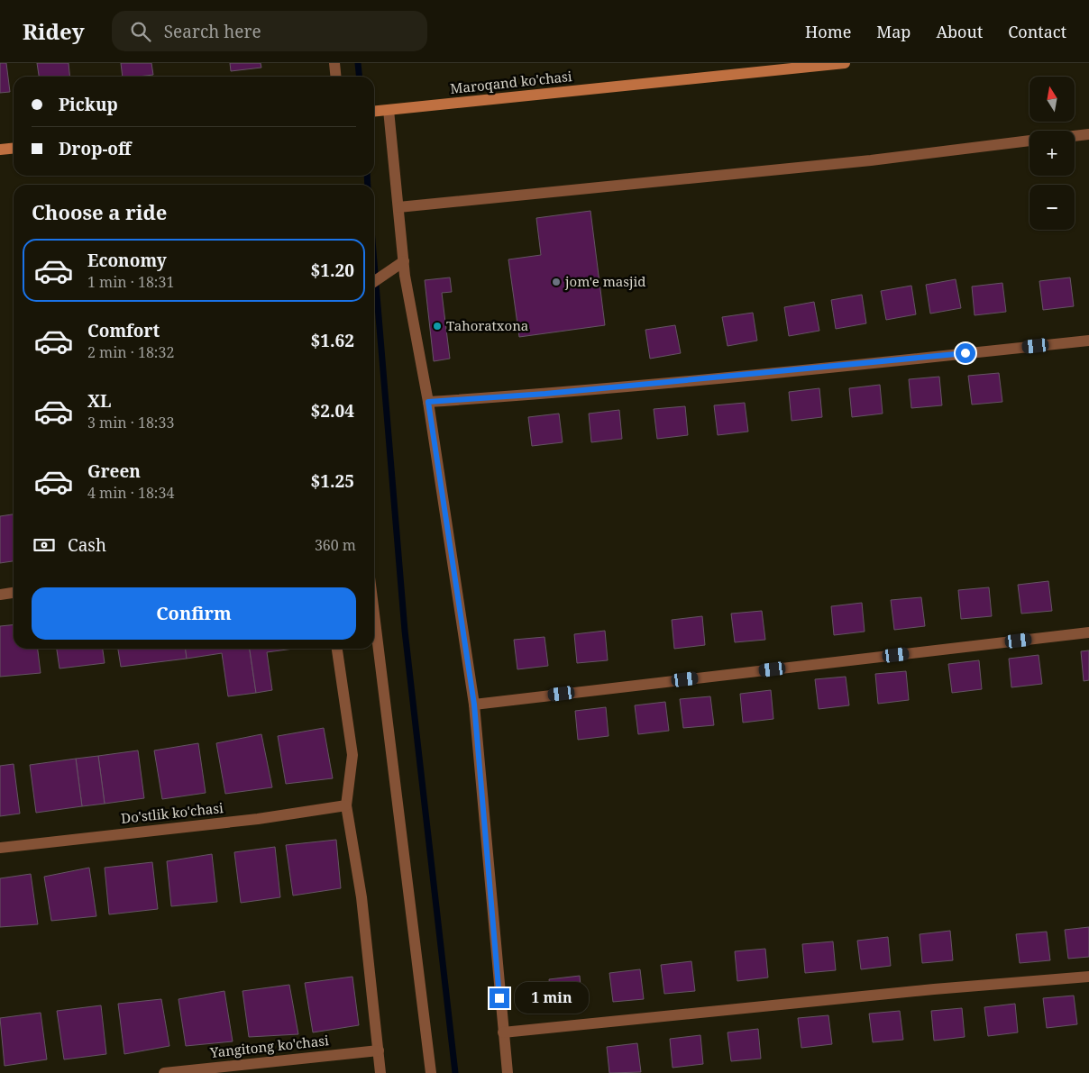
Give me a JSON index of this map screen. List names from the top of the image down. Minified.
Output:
{"streets":{"street":["Maroqand ko'chasi","Do'stlik ko'chasi","Yangitong ko'chasi"]},"places":["jom'e masjid","Tahoratxona"],"north":"top","page":{"header":"Ridey","search":"Search here","nav":["Home","Map","About","Contact"],"map_buttons":["+","−"],"banner":["Pickup","Drop-off"],"heading":"Choose a ride","list":[{"name":"Economy","note":"1 min · 18:31","value":"$1.20"},{"name":"Comfort","note":"2 min · 18:32","value":"$1.62"},{"name":"XL","note":"3 min · 18:33","value":"$2.04"},{"name":"Green","note":"4 min · 18:34","value":"$1.25"}],"pay":["Cash","360 m"],"buttons":"Confirm","bubble":"1 min"}}
